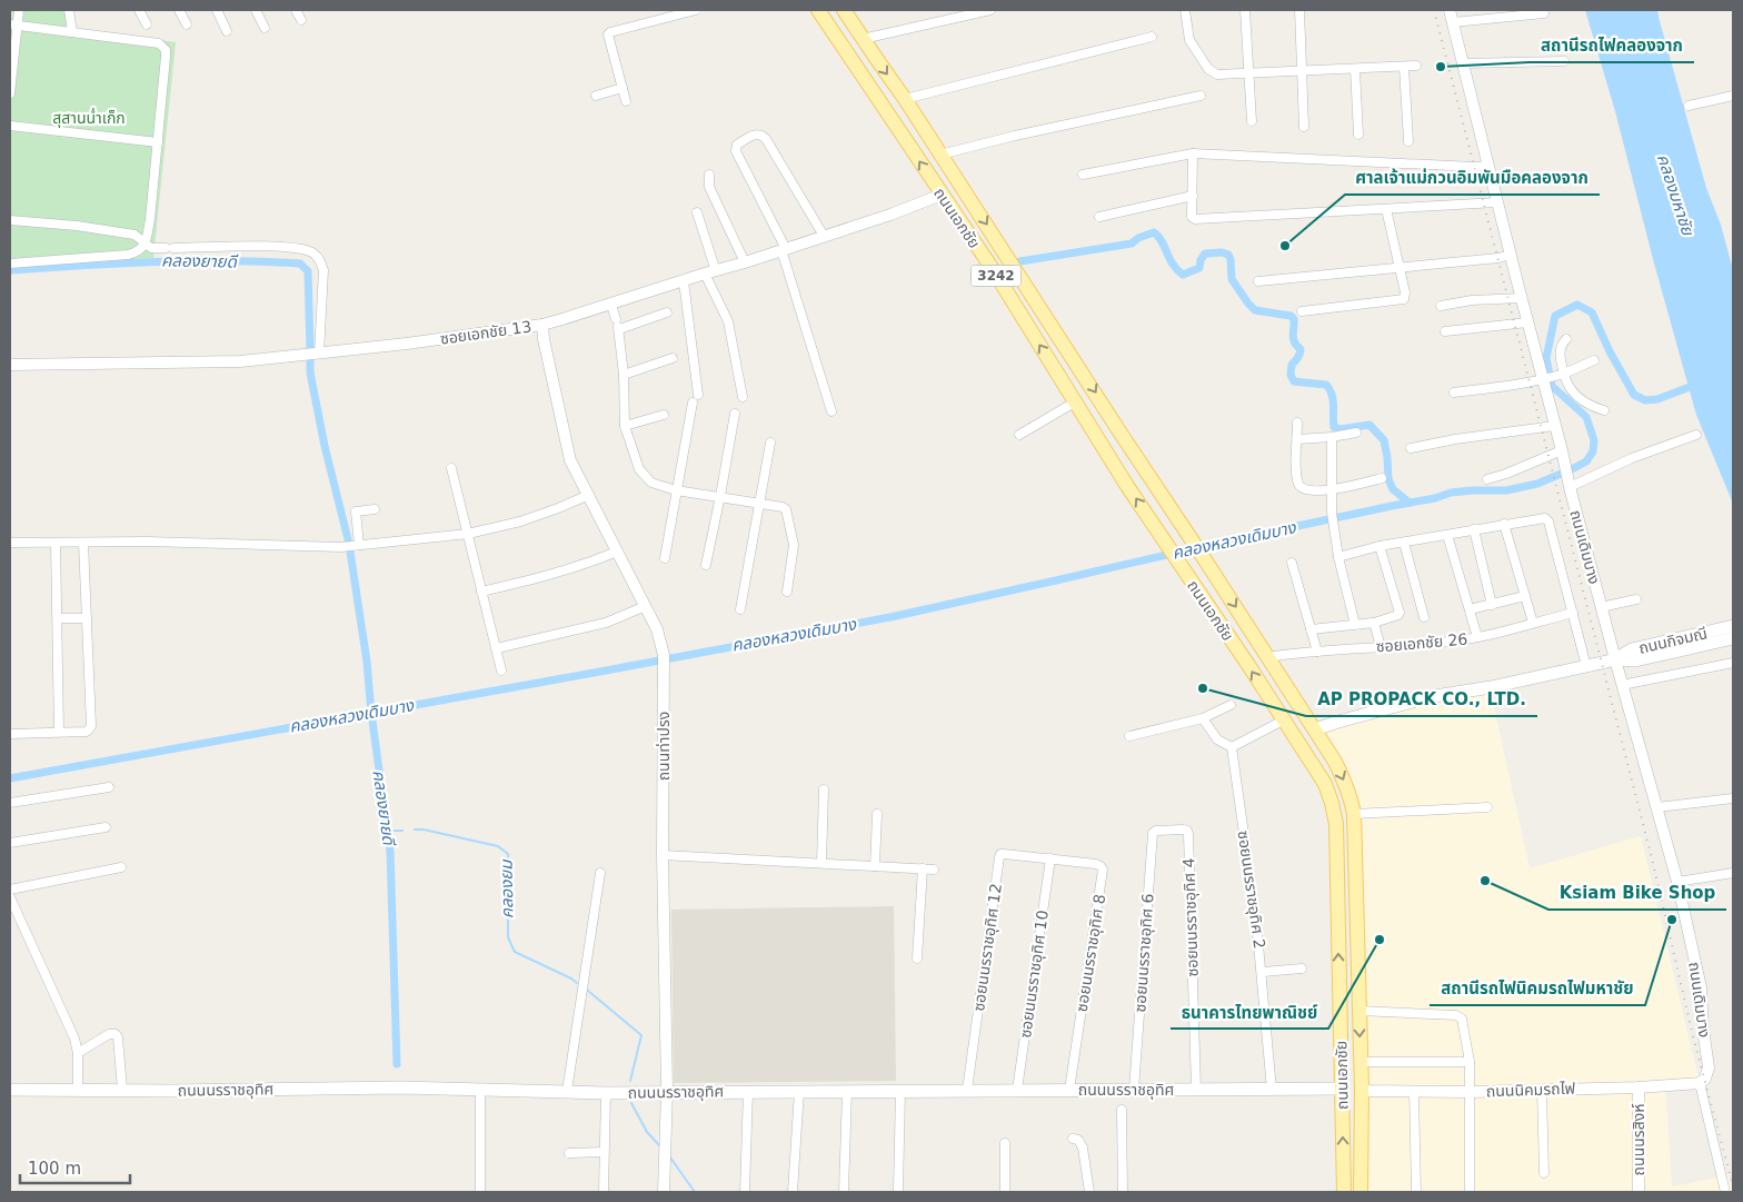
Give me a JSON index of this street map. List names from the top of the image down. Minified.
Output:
{"streets":{"main road":["ถนนเอกชัย","3242","ถนนกิจมณี","ถนนนรราชอุทิศ"],"street":["ซอยเอกชัย 13","ถนนเดิมบาง","ซอยเอกชัย 26","ถนนท่าปรง","ซอยนนรราชอุทิศ 2","ซอยนนรราชอุทิศ 4","ซอยนนรราชอุทิศ 12","ซอยนนรราชอุทิศ 8","ซอยนนรราชอุทิศ 6","ซอยนนรราชอุทิศ 10","ถนนนิคมรถไฟ","ถนนนรสิงห์"]},"crossings":[["ถนนเอกชัย","ซอยเอกชัย 13"],["ถนนเอกชัย","ถนนกิจมณี"],["ถนนเอกชัย","ซอยเอกชัย 26"],["ถนนเอกชัย","ถนนนรราชอุทิศ"],["ถนนเอกชัย","ถนนนิคมรถไฟ"],["ซอยเอกชัย 13","ถนนท่าปรง"],["ถนนเดิมบาง","ถนนกิจมณี"],["ถนนเดิมบาง","ถนนนิคมรถไฟ"],["ถนนท่าปรง","ถนนนรราชอุทิศ"],["ซอยนนรราชอุทิศ 2","ถนนนรราชอุทิศ"],["ซอยนนรราชอุทิศ 4","ซอยนนรราชอุทิศ 6"],["ซอยนนรราชอุทิศ 4","ถนนนรราชอุทิศ"],["ซอยนนรราชอุทิศ 12","ซอยนนรราชอุทิศ 8"],["ซอยนนรราชอุทิศ 12","ซอยนนรราชอุทิศ 10"],["ซอยนนรราชอุทิศ 12","ถนนนรราชอุทิศ"],["ซอยนนรราชอุทิศ 8","ซอยนนรราชอุทิศ 10"],["ซอยนนรราชอุทิศ 8","ถนนนรราชอุทิศ"],["ซอยนนรราชอุทิศ 6","ถนนนรราชอุทิศ"],["ซอยนนรราชอุทิศ 10","ถนนนรราชอุทิศ"],["ถนนนิคมรถไฟ","ถนนนรสิงห์"]],"water":["คลองมหาชัย","คลองยายดี","คลองหลวงเดิมบาง","คลองยม"],"parks":["สุสานน่ำเก็ก"],"places":["สถานีรถไฟคลองจาก","ศาลเจ้าแม่กวนอิมพันมือคลองจาก","AP PROPACK CO., LTD.","Ksiam Bike Shop","สถานีรถไฟนิคมรถไฟมหาชัย","ธนาคารไทยพาณิชย์"],"scale_bar":"100 m"}
